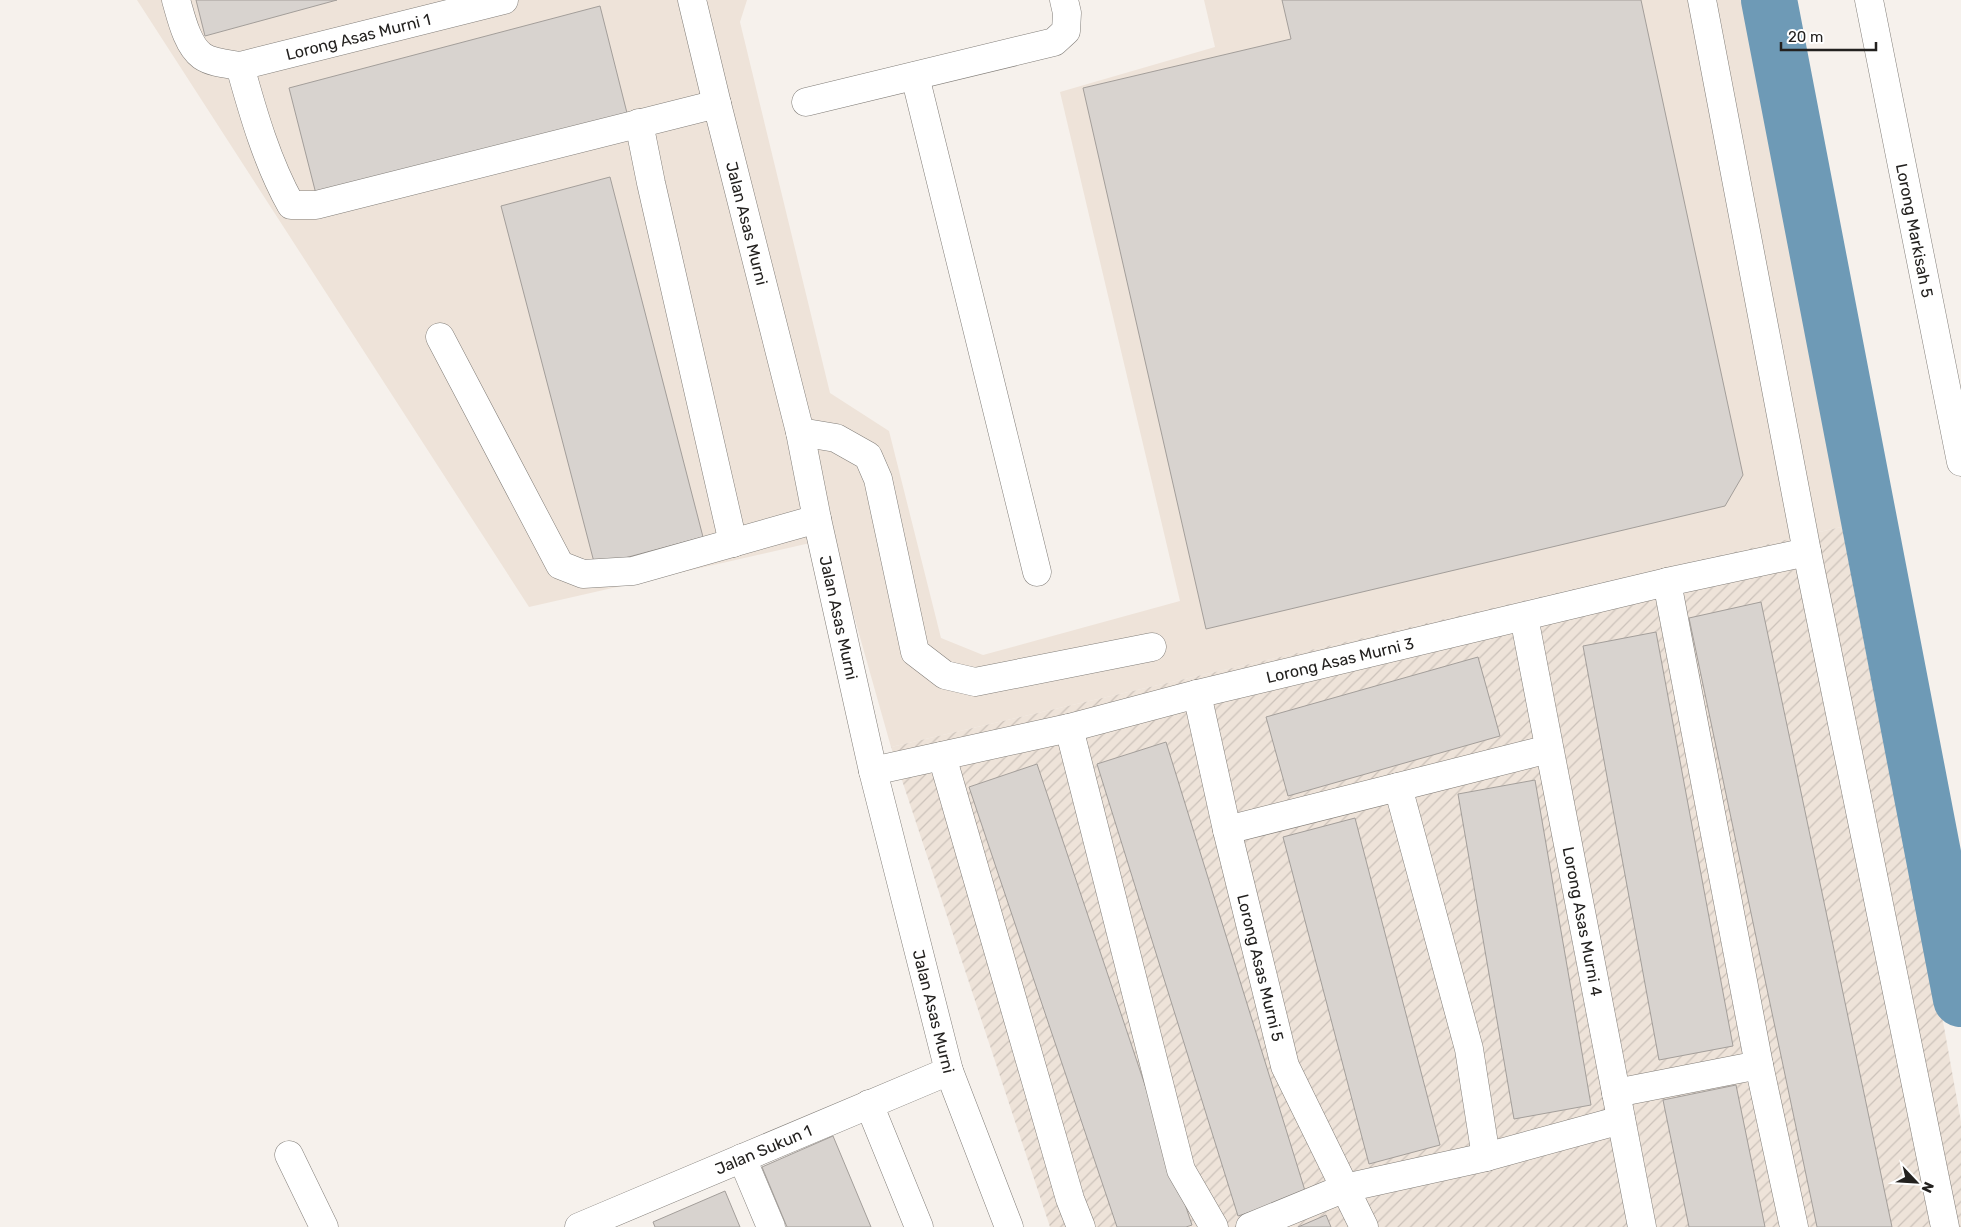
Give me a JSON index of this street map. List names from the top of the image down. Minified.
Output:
{"streets":{"street":["Lorong Asas Murni 1","Jalan Asas Murni","Lorong Markisah 5","Lorong Asas Murni 3","Lorong Asas Murni 4","Lorong Asas Murni 5","Jalan Sukun 1"]},"crossings":[["Jalan Asas Murni","Lorong Asas Murni 3"],["Jalan Asas Murni","Jalan Sukun 1"],["Lorong Asas Murni 3","Lorong Asas Murni 4"],["Lorong Asas Murni 3","Lorong Asas Murni 5"]],"scale_bar":"20 m","north":"bottom right"}
